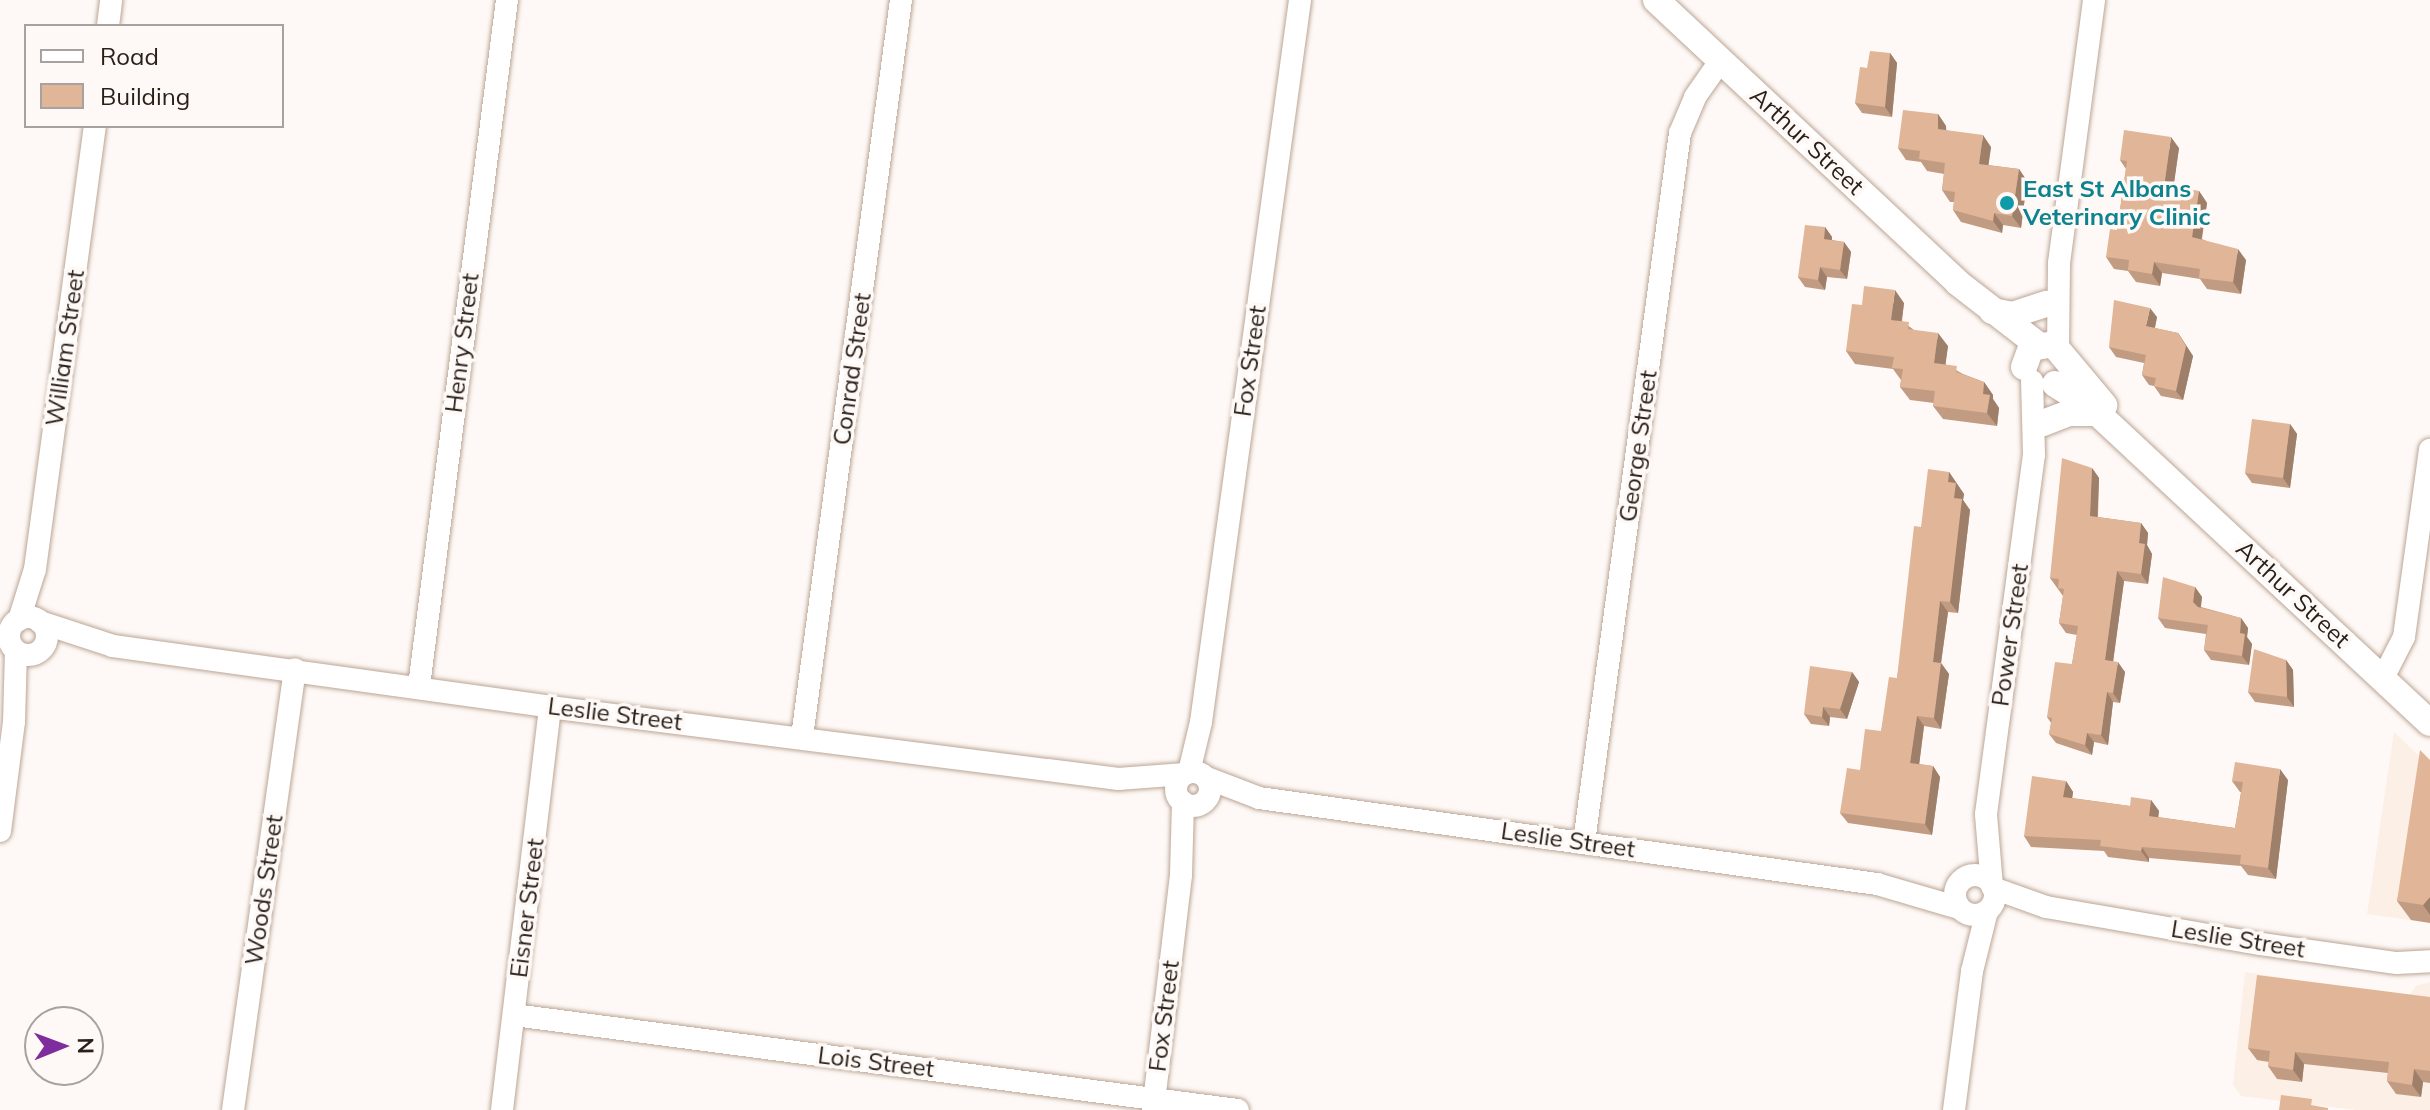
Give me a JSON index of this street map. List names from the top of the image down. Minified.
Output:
{"streets":{"street":["Arthur Street","Henry Street","William Street","Fox Street","Conrad Street","George Street","Power Street","Leslie Street","Woods Street","Eisner Street","Lois Street"]},"crossings":[["Arthur Street","George Street"],["Arthur Street","Power Street"],["Henry Street","Leslie Street"],["William Street","Leslie Street"],["Fox Street","Leslie Street"],["Fox Street","Lois Street"],["Conrad Street","Leslie Street"],["George Street","Leslie Street"],["Power Street","Leslie Street"],["Leslie Street","Woods Street"],["Leslie Street","Eisner Street"],["Eisner Street","Lois Street"]],"places":["East St Albans Veterinary Clinic"],"legend":["Road","Building"],"north":"right"}
